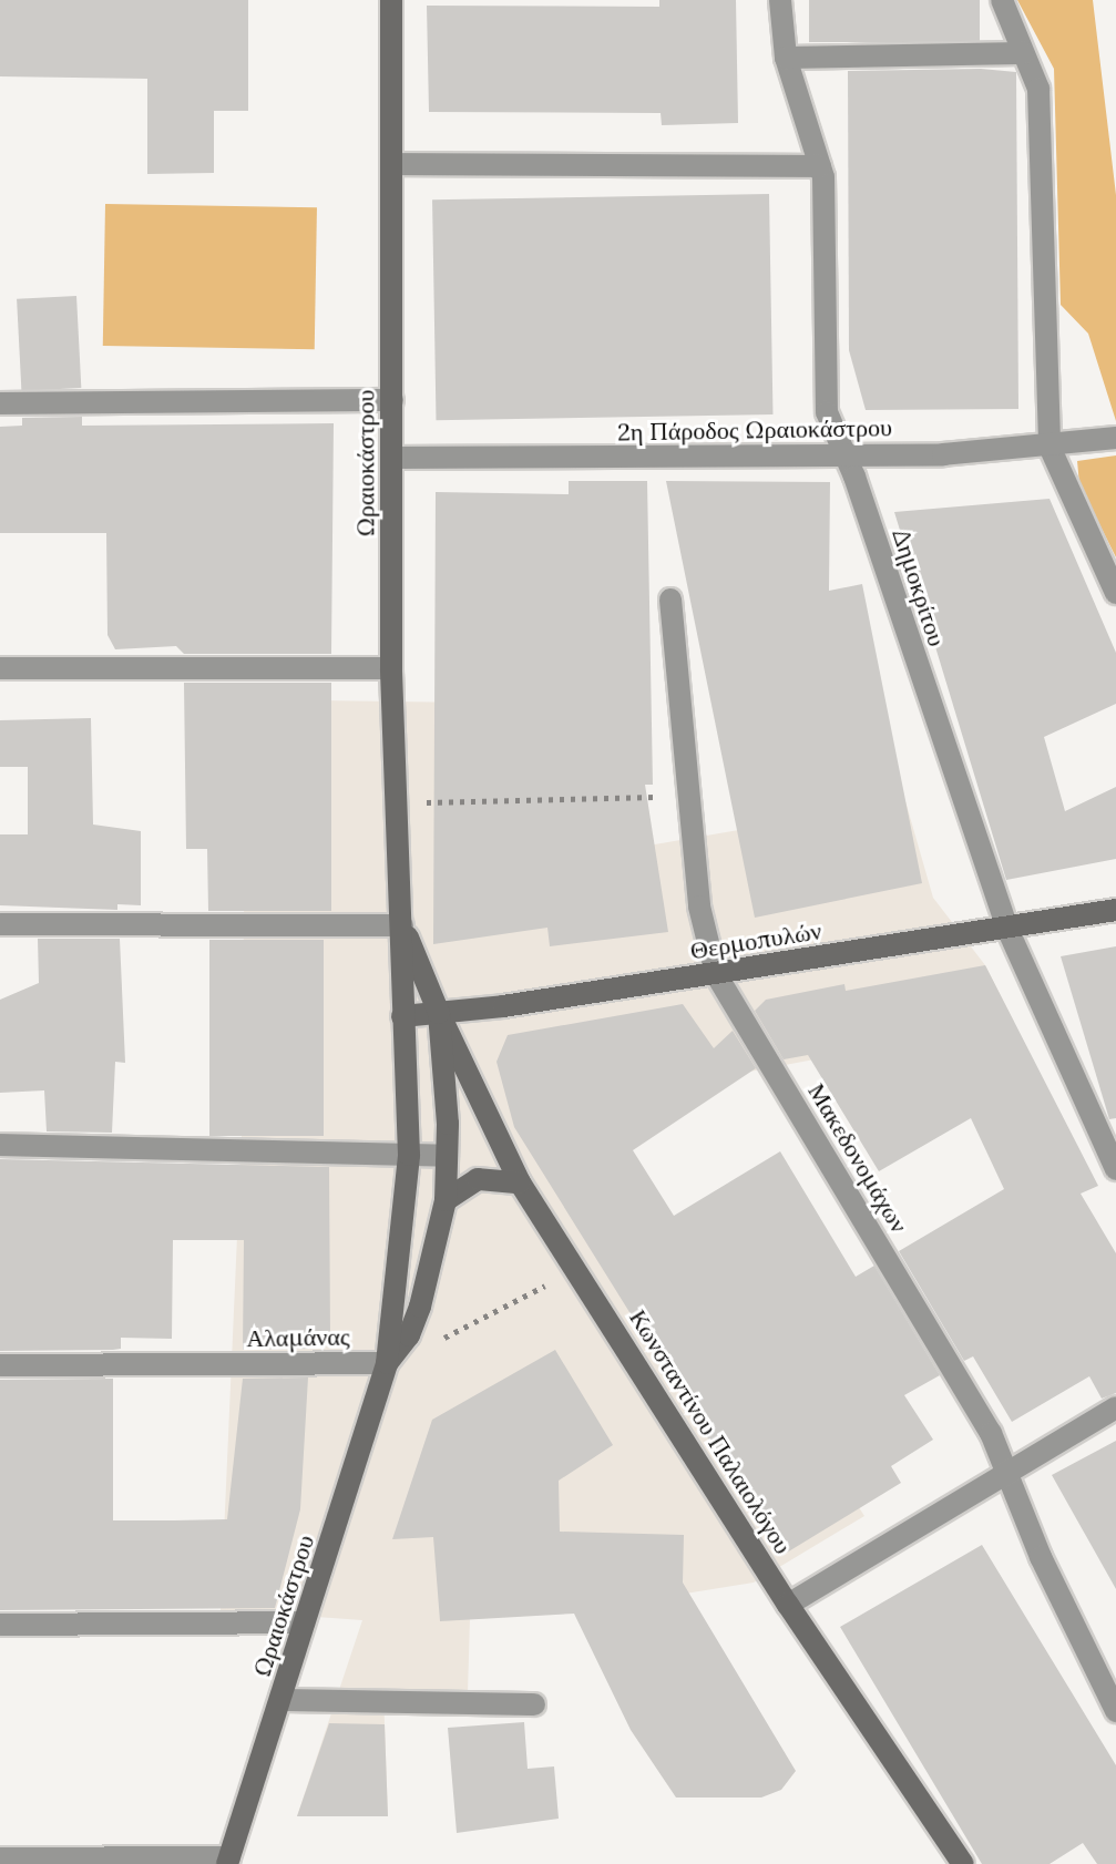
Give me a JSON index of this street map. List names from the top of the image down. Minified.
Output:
{"streets":{"main road":["Ωραιοκάστρου","Θερμοπυλών","Κωνσταντίνου Παλαιολόγου"],"street":["2η Πάροδος Ωραιοκάστρου","Δημοκρίτου","Μακεδονομάχων","Αλαμάνας"]},"crossings":[["2η Πάροδος Ωραιοκάστρου","Ωραιοκάστρου"],["2η Πάροδος Ωραιοκάστρου","Δημοκρίτου"],["Ωραιοκάστρου","Θερμοπυλών"],["Ωραιοκάστρου","Αλαμάνας"],["Ωραιοκάστρου","Κωνσταντίνου Παλαιολόγου"],["Δημοκρίτου","Θερμοπυλών"],["Θερμοπυλών","Μακεδονομάχων"],["Θερμοπυλών","Κωνσταντίνου Παλαιολόγου"]]}
